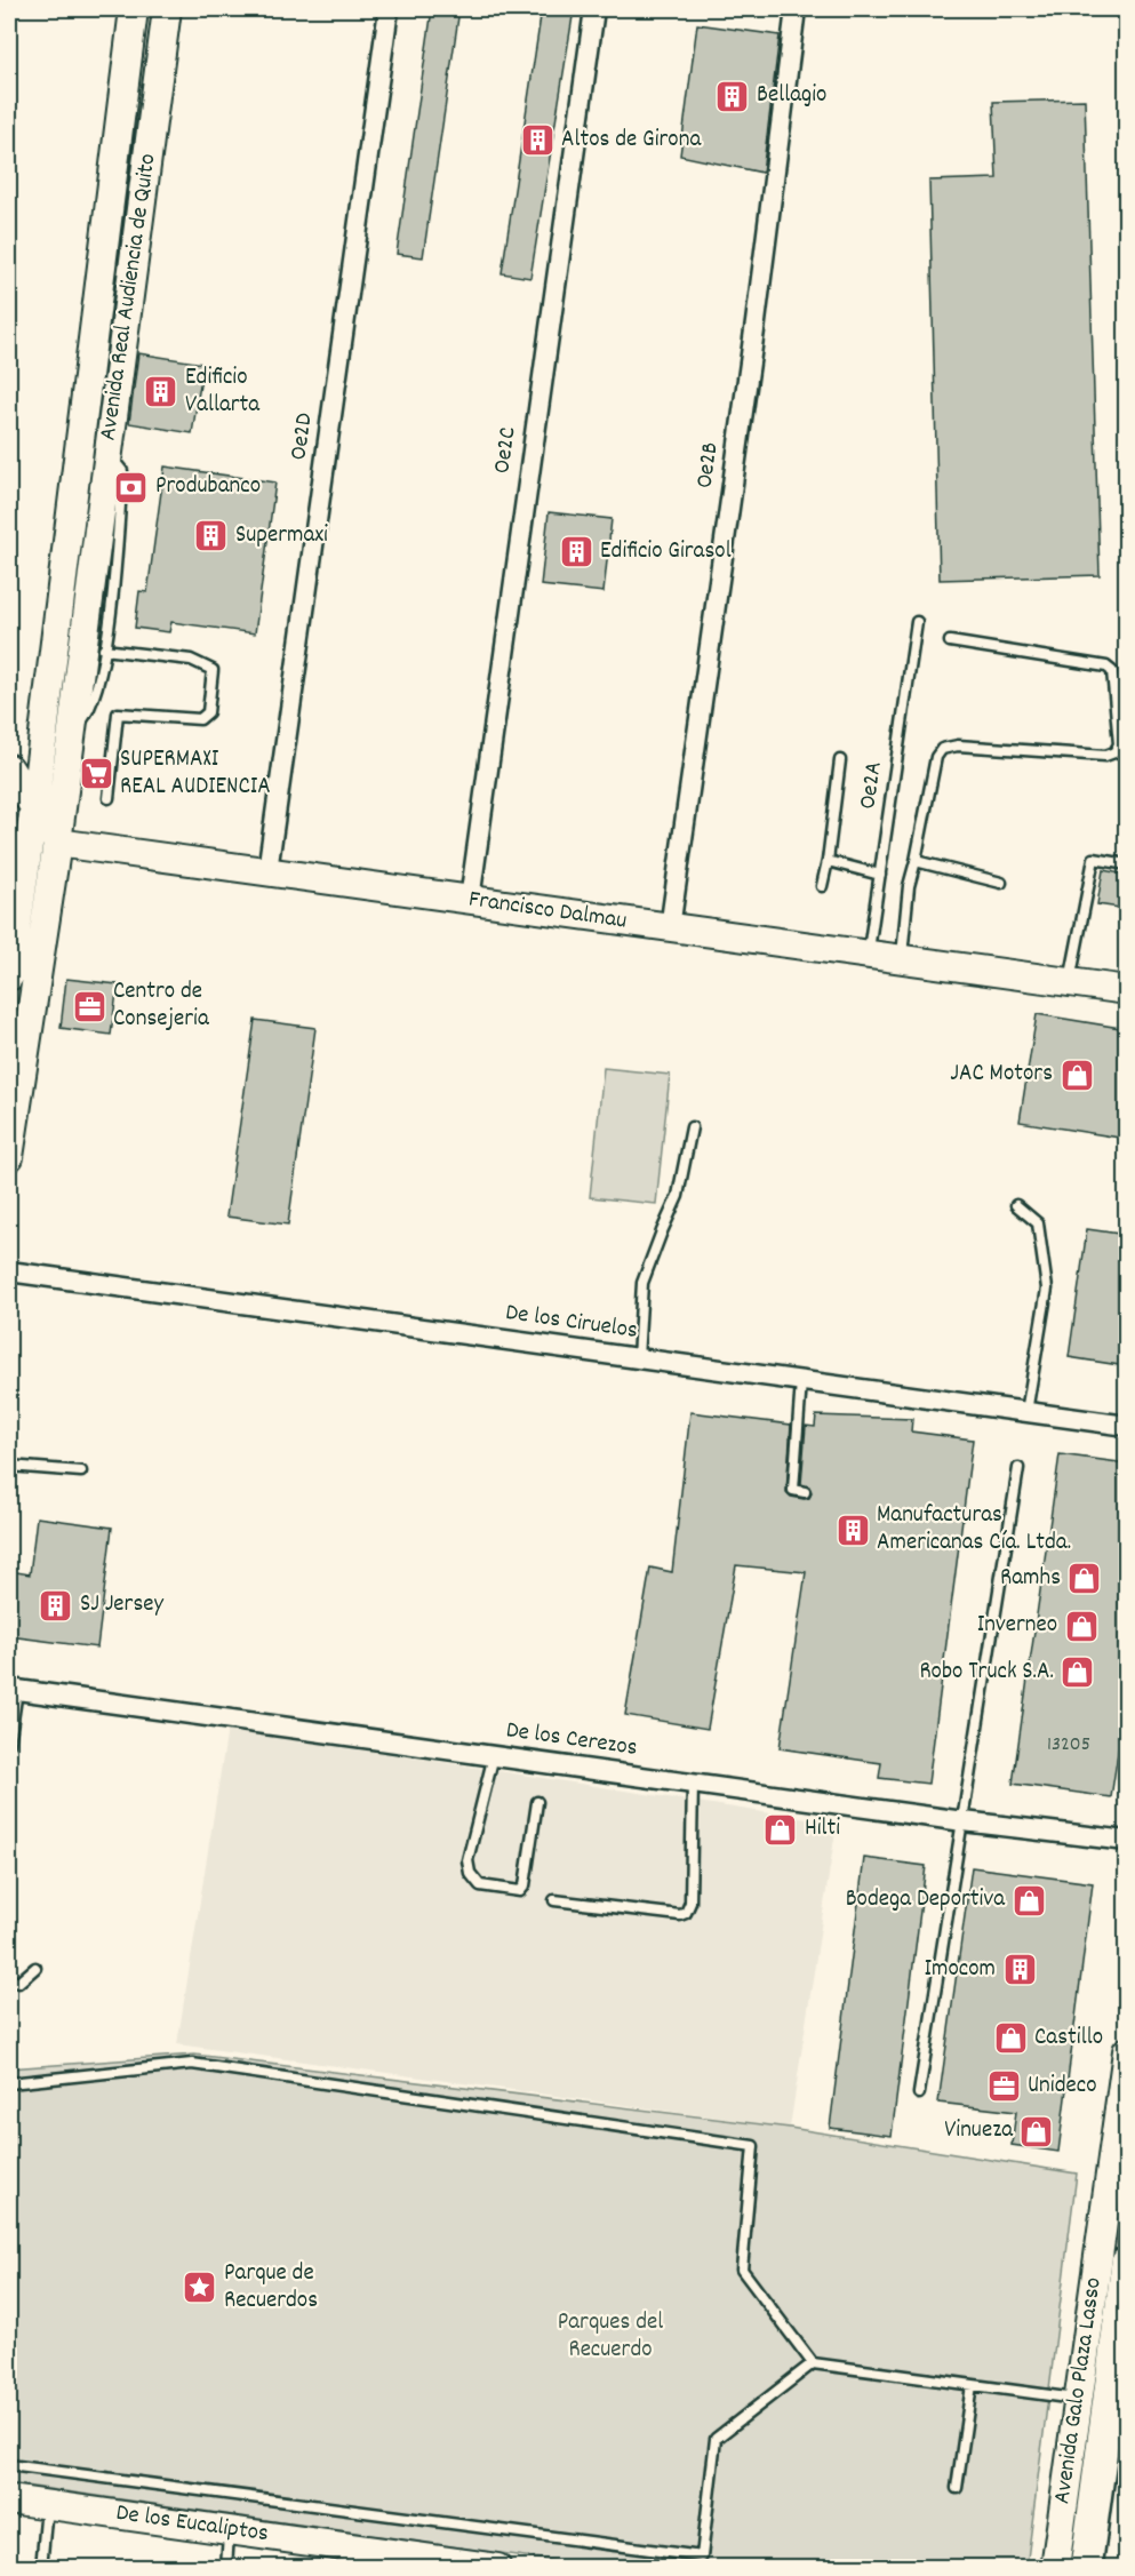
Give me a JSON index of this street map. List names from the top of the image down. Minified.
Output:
{"streets":{"main road":["Avenida Real Audiencia de Quito","Francisco Dalmau","Avenida Galo Plaza Lasso","De los Eucaliptos"],"street":["Oe2D","Oe2C","Oe2B","De los Ciruelos","De los Cerezos"],"lane":["Oe2A"]},"crossings":[["Avenida Real Audiencia de Quito","Francisco Dalmau"],["Oe2D","Francisco Dalmau"],["Oe2C","Francisco Dalmau"],["Oe2B","Francisco Dalmau"],["Oe2A","Francisco Dalmau"]],"parks":["Parques del Recuerdo"],"places":{"building":["Bellagio","Altos de Girona","Edificio Vallarta","Supermaxi","Edificio Girasol","Manufacturas Americanas Cía. Ltda.","SJ Jersey","Imocom"],"bank":["Produbanco"],"supermarket":["SUPERMAXI REAL AUDIENCIA"],"office":["Centro de Consejeria","Unideco"],"shop":["JAC Motors","Ramhs","Inverneo","Robo Truck S.A.","Hilti","Bodega Deportiva","Castillo","Vinueza"],"place":["Parque de Recuerdos"]},"house_numbers":["13205"]}
